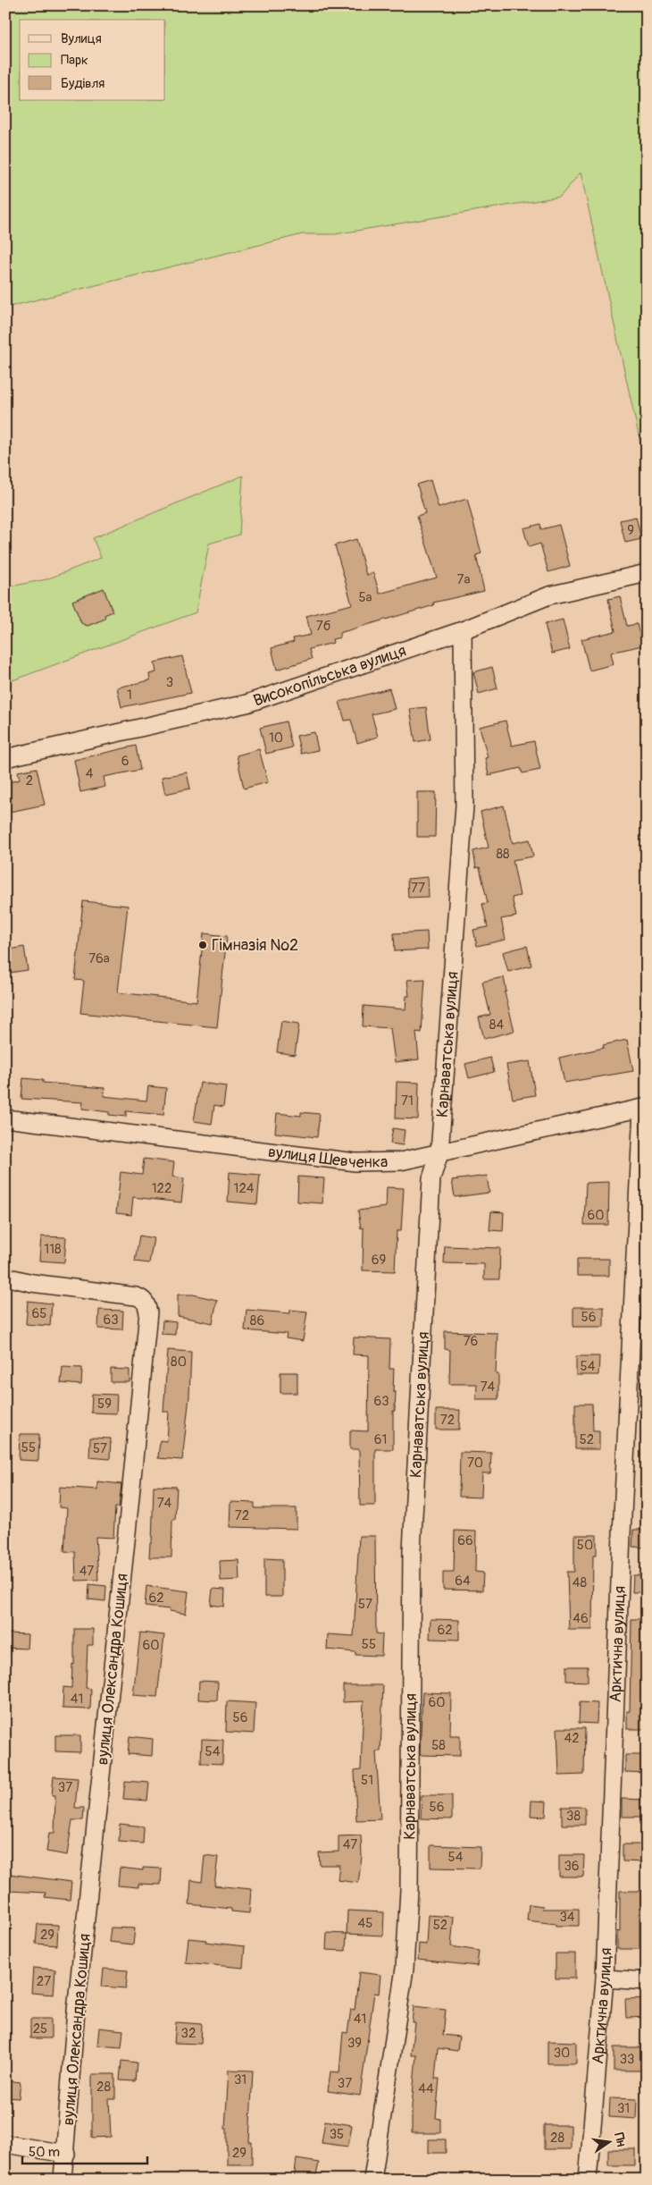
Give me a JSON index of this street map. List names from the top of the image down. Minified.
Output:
{"streets":{"street":["Високопільська вулиця","Карнаватська вулиця","вулиця Шевченка","Арктична вулиця","вулиця Олександра Кошиця"]},"crossings":[["Високопільська вулиця","Карнаватська вулиця"],["Карнаватська вулиця","вулиця Шевченка"],["вулиця Шевченка","Арктична вулиця"]],"places":["Гімназія №2"],"house_numbers":["9","7а","5а","7б","3","1","10","6","4","2","88","77","76а","84","71","122","124","60","118","69","65","56","63","86","76","80","54","74","63","59","72","61","52","55","57","70","74","72","66","50","47","64","48","62","57","46","62","55","60","41","60","56","42","58","54","51","37","56","38","47","54","36","34","45","52","29","27","41","25","32","39","30","33","31","37","28","44","31","35","28","29"],"legend":["Вулиця","Парк","Будівля"],"scale_bar":"50 m","north":"right"}
